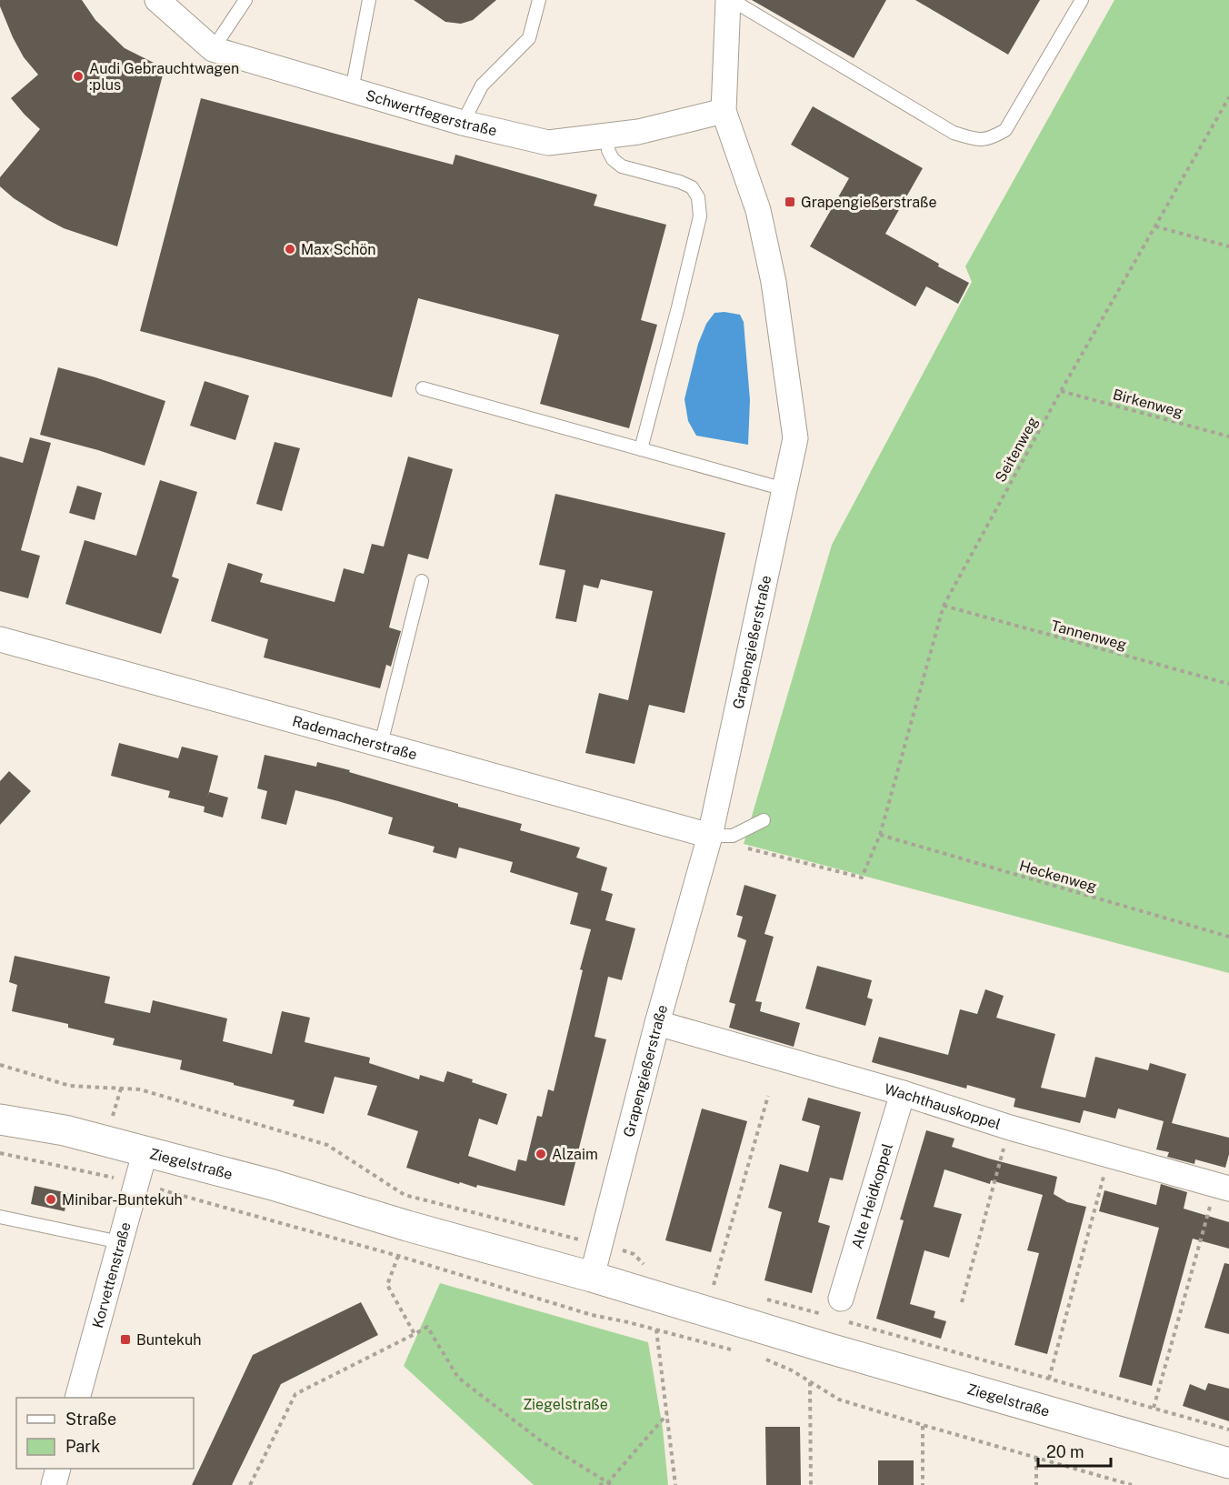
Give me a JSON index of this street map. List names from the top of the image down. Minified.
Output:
{"streets":{"main road":["Ziegelstraße"],"street":["Schwertfegerstraße","Grapengießerstraße","Rademacherstraße","Wachthauskoppel","Alte Heidkoppel","Korvettenstraße"],"path":["Birkenweg","Seitenweg","Tannenweg","Heckenweg"]},"crossings":[["Schwertfegerstraße","Grapengießerstraße"],["Birkenweg","Seitenweg"],["Seitenweg","Tannenweg"],["Seitenweg","Grapengießerstraße"],["Seitenweg","Rademacherstraße"],["Seitenweg","Heckenweg"],["Grapengießerstraße","Rademacherstraße"],["Grapengießerstraße","Wachthauskoppel"],["Grapengießerstraße","Ziegelstraße"],["Wachthauskoppel","Alte Heidkoppel"],["Ziegelstraße","Korvettenstraße"]],"parks":["Ziegelstraße"],"places":{"other":["Audi Gebrauchtwagen :plus","Max Schön","Alzaim","Minibar-Buntekuh"],"transit":["Grapengießerstraße","Buntekuh"]},"legend":["Straße","Park"],"scale_bar":"20 m"}
